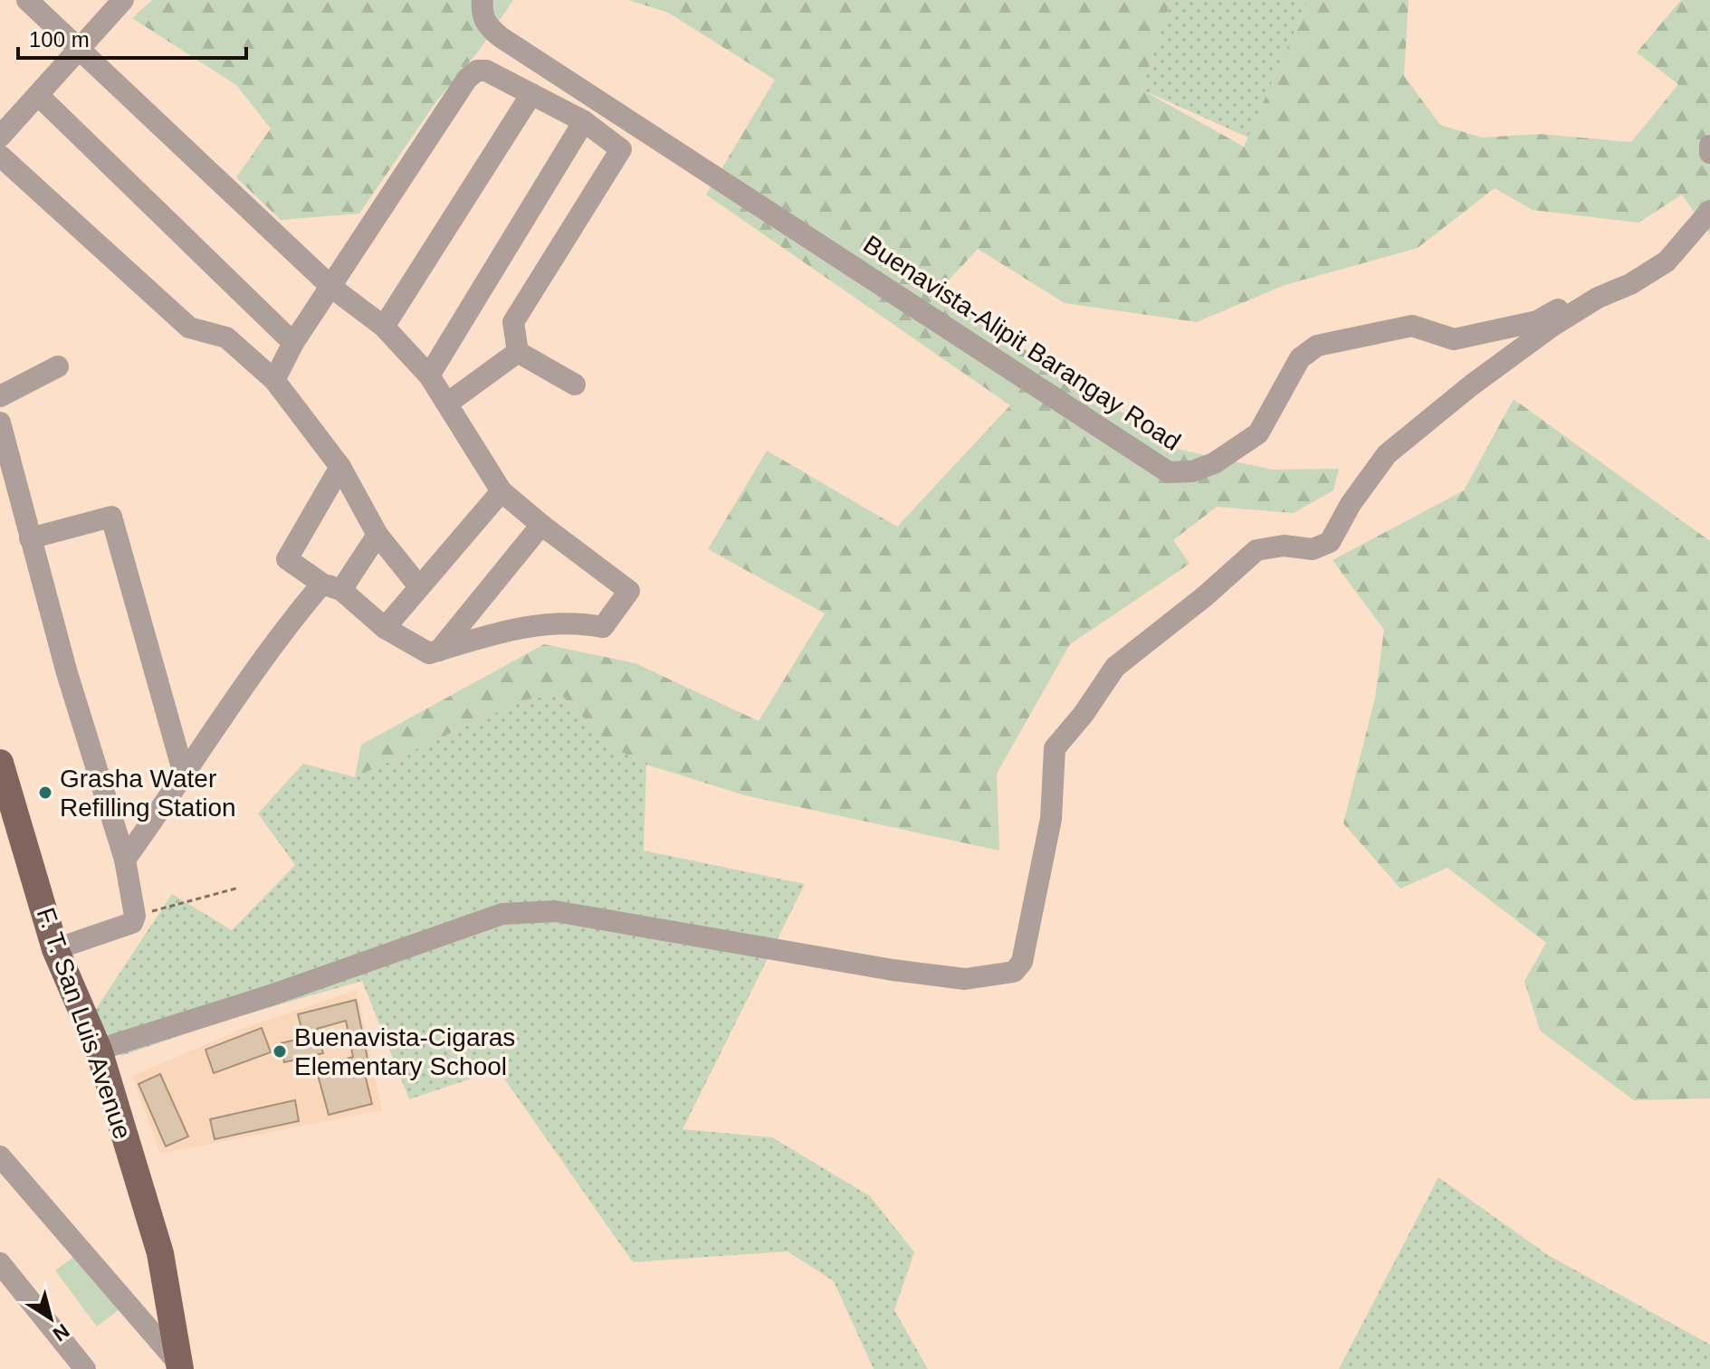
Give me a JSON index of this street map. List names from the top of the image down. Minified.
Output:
{"streets":{"main road":["F. T. San Luis Avenue"],"street":["Buenavista-Alipit Barangay Road"]},"places":["Grasha Water Refilling Station","Buenavista-Cigaras Elementary School"],"scale_bar":"100 m","north":"bottom right"}
